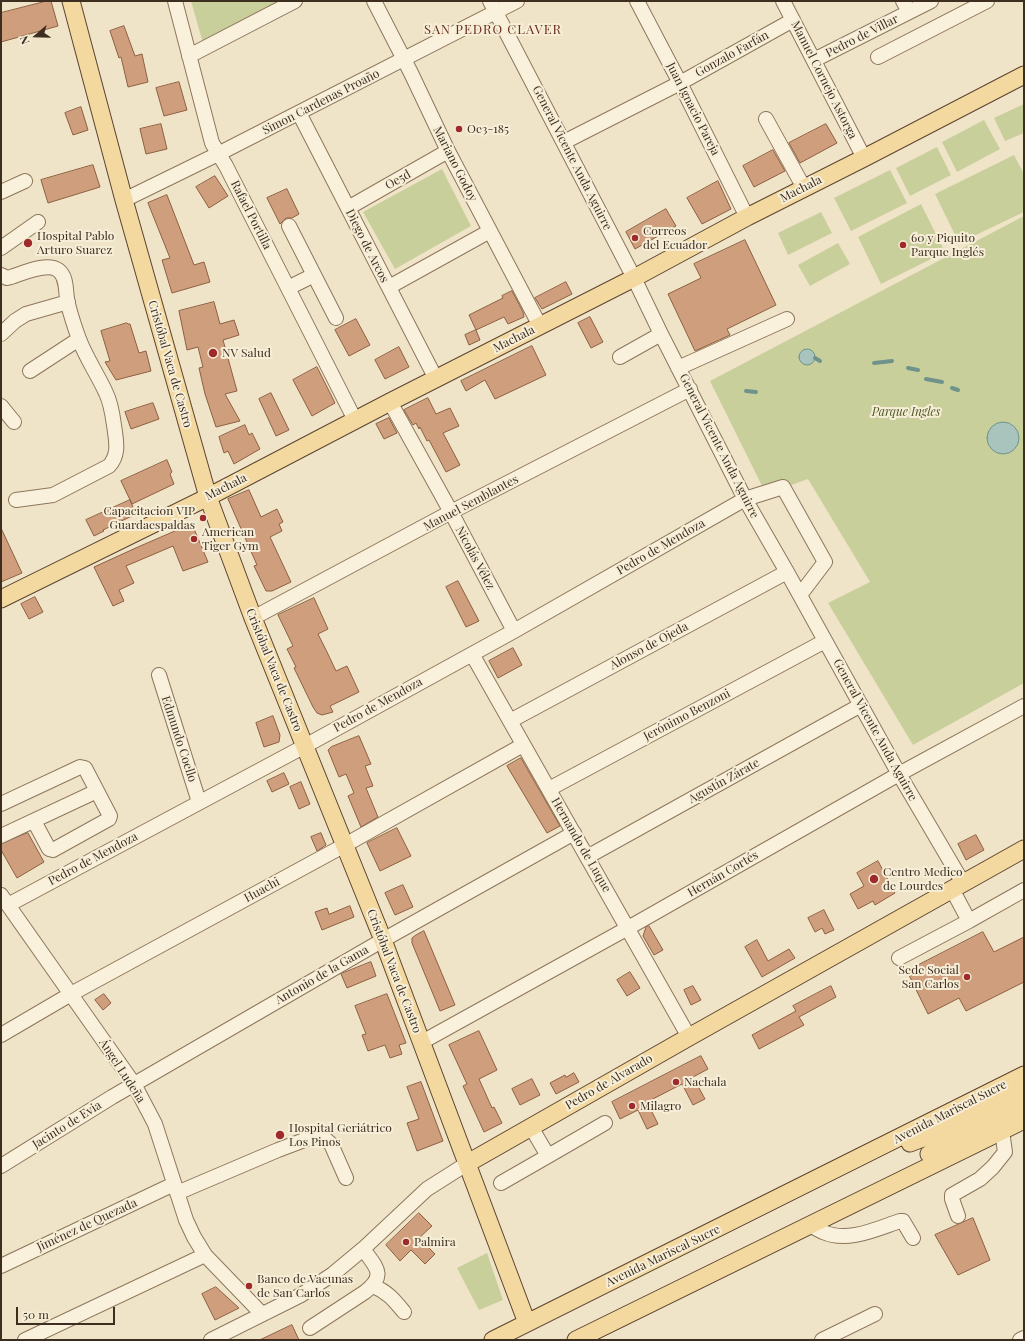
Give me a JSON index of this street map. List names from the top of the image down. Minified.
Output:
{"streets":{"main road":["Machala","Cristóbal Vaca de Castro","Pedro de Alvarado","Avenida Mariscal Sucre"],"street":["Pedro de Villar","Gonzalo Farfán","Manuel Cornejo Astorga","Simon Cardenas Proaño","Juan Ignacio Pareja","General Vicente Anda Aguirre","Mariano Godoy","Oe5d","Rafael Portilla","Diego de Arcos","Manuel Semblantes","Pedro de Mendoza","Nicolás Vélez","Alonso de Ojeda","Jerónimo Benzoni","Edmundo Coello","Agustín Zárate","Hernando de Luque","Hernán Cortés","Huachi","Antonio de la Gama","Ángel Ludeña","Jacinto de Evia","Jiménez de Quezada"]},"crossings":[["Pedro de Villar","Manuel Cornejo Astorga"],["Gonzalo Farfán","Manuel Cornejo Astorga"],["Gonzalo Farfán","Juan Ignacio Pareja"],["Gonzalo Farfán","General Vicente Anda Aguirre"],["Manuel Cornejo Astorga","Machala"],["Simon Cardenas Proaño","General Vicente Anda Aguirre"],["Simon Cardenas Proaño","Mariano Godoy"],["Simon Cardenas Proaño","Rafael Portilla"],["Simon Cardenas Proaño","Diego de Arcos"],["Simon Cardenas Proaño","Cristóbal Vaca de Castro"],["Juan Ignacio Pareja","Machala"],["General Vicente Anda Aguirre","Machala"],["General Vicente Anda Aguirre","Manuel Semblantes"],["General Vicente Anda Aguirre","Pedro de Mendoza"],["General Vicente Anda Aguirre","Alonso de Ojeda"],["General Vicente Anda Aguirre","Jerónimo Benzoni"],["General Vicente Anda Aguirre","Agustín Zárate"],["General Vicente Anda Aguirre","Hernán Cortés"],["General Vicente Anda Aguirre","Pedro de Alvarado"],["Mariano Godoy","Oe5d"],["Mariano Godoy","Machala"],["Oe5d","Diego de Arcos"],["Machala","Rafael Portilla"],["Machala","Diego de Arcos"],["Machala","Cristóbal Vaca de Castro"],["Machala","Nicolás Vélez"],["Cristóbal Vaca de Castro","Manuel Semblantes"],["Cristóbal Vaca de Castro","Pedro de Mendoza"],["Cristóbal Vaca de Castro","Hernán Cortés"],["Cristóbal Vaca de Castro","Huachi"],["Cristóbal Vaca de Castro","Antonio de la Gama"],["Cristóbal Vaca de Castro","Pedro de Alvarado"],["Cristóbal Vaca de Castro","Avenida Mariscal Sucre"],["Manuel Semblantes","Nicolás Vélez"],["Pedro de Mendoza","Nicolás Vélez"],["Pedro de Mendoza","Edmundo Coello"],["Pedro de Mendoza","Hernando de Luque"],["Pedro de Mendoza","Ángel Ludeña"],["Alonso de Ojeda","Hernando de Luque"],["Jerónimo Benzoni","Hernando de Luque"],["Agustín Zárate","Hernando de Luque"],["Hernando de Luque","Hernán Cortés"],["Hernando de Luque","Huachi"],["Hernando de Luque","Antonio de la Gama"],["Hernando de Luque","Pedro de Alvarado"],["Huachi","Ángel Ludeña"],["Antonio de la Gama","Ángel Ludeña"],["Antonio de la Gama","Jacinto de Evia"],["Ángel Ludeña","Pedro de Alvarado"],["Ángel Ludeña","Jacinto de Evia"],["Ángel Ludeña","Jiménez de Quezada"]],"districts":["SAN PEDRO CLAVER"],"parks":["Parque Ingles"],"places":["Oe3-185","Correos del Ecuador","Hospital Pablo Arturo Suarez","60 y Piquito Parque Inglés","NV Salud","Capacitacion VIP Guardaespaldas","American Tiger Gym","Centro Medico de Lourdes","Sede Social San Carlos","Nachala","Milagro","Hospital Geriátrico Los Pinos","Palmira","Banco de Vacunas de San Carlos"],"scale_bar":"50 m","north":"left"}
